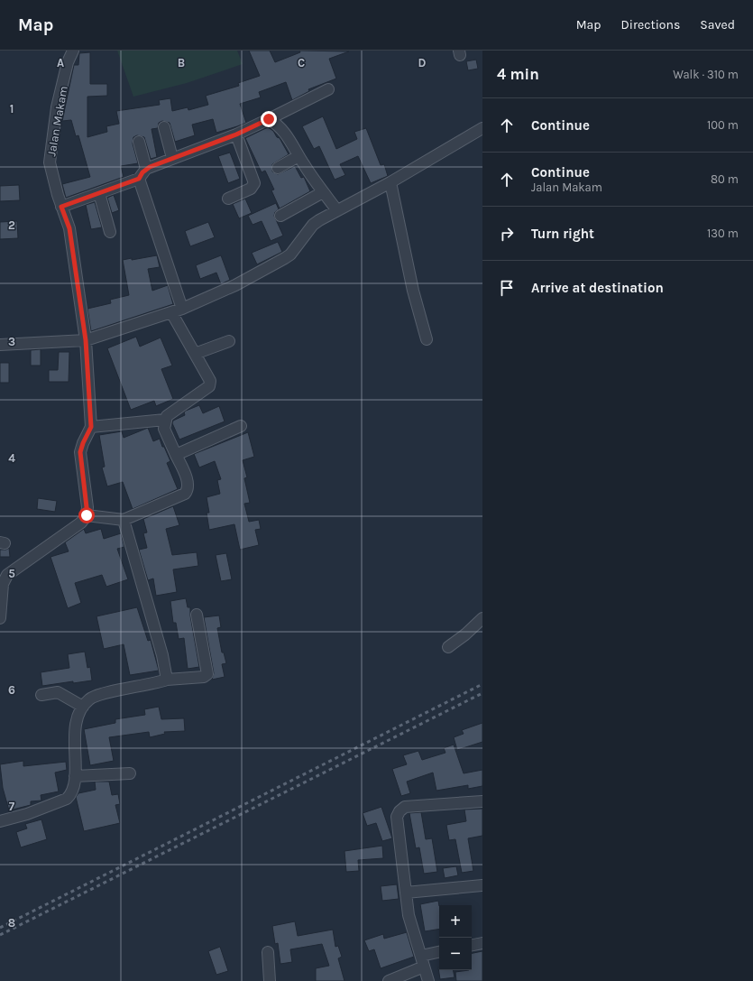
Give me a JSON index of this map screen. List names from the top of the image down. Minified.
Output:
{"streets":{"street":["Jalan Makam"]},"page":{"header":"Map","nav":["Map","Directions","Saved"],"heading":["4 min","Walk · 310 m"],"list":[["Continue","100 m"],["Continue","Jalan Makam","80 m"],["Turn right","130 m"],"Arrive at destination"],"map_buttons":["+","−"]},"grid":{"columns":["A","B","C","D"],"rows":["1","2","3","4","5","6","7","8"]}}
